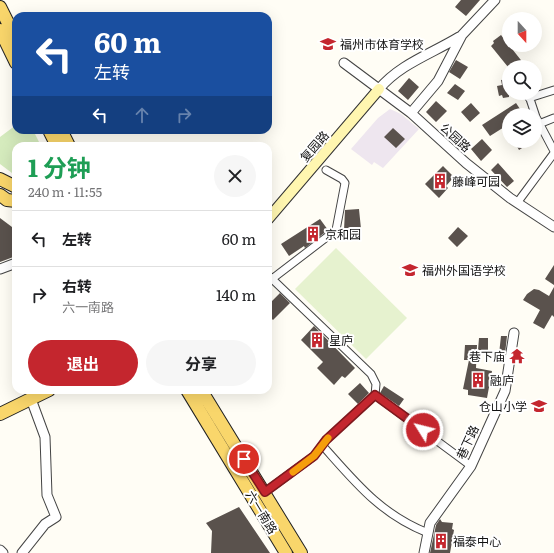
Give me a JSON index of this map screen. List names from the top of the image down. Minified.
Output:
{"streets":{"main road":["复园路","六一南路"],"street":["公园路","巷下路"]},"crossings":[["公园路","复园路"]],"places":{"school or university":["福州市体育学校","福州外国语学校","仓山小学"],"building":["藤峰可园","京和园","星庐","融庐","福泰中心"],"temple":["巷下庙"]},"north":"bottom","page":{"turn":["60 m","左转"],"heading":["1 分钟","240 m · 11:55"],"list":[{"name":"左转","value":"60 m"},{"name":"右转","note":"六一南路","value":"140 m"}],"buttons":["退出","分享"]}}
